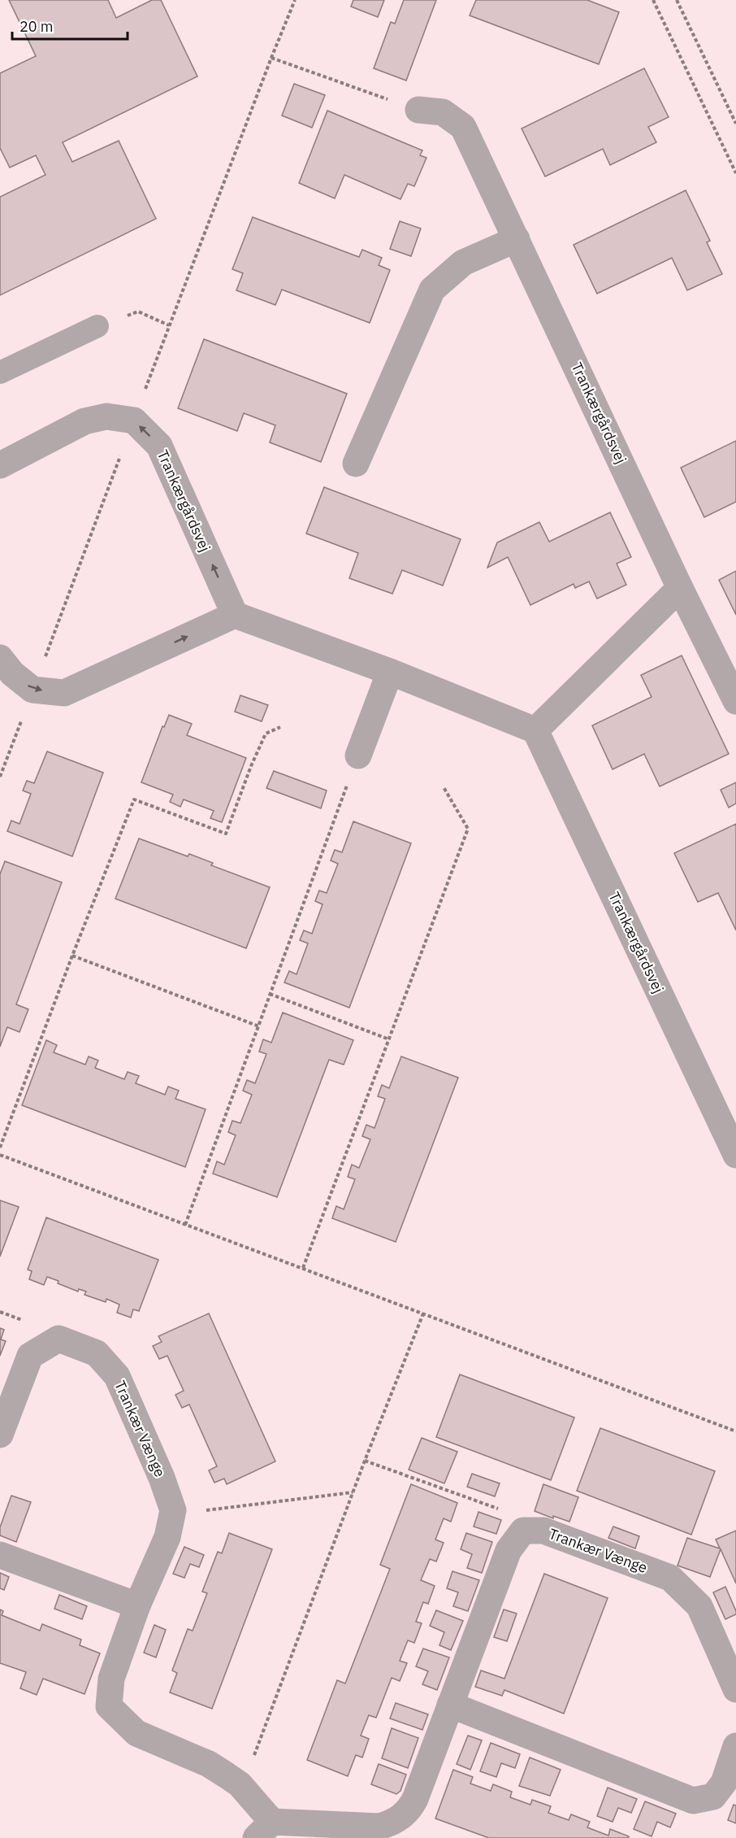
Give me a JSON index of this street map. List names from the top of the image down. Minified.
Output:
{"streets":{"street":["Trankærgårdsvej","Trankær Vænge"]},"scale_bar":"20 m"}
